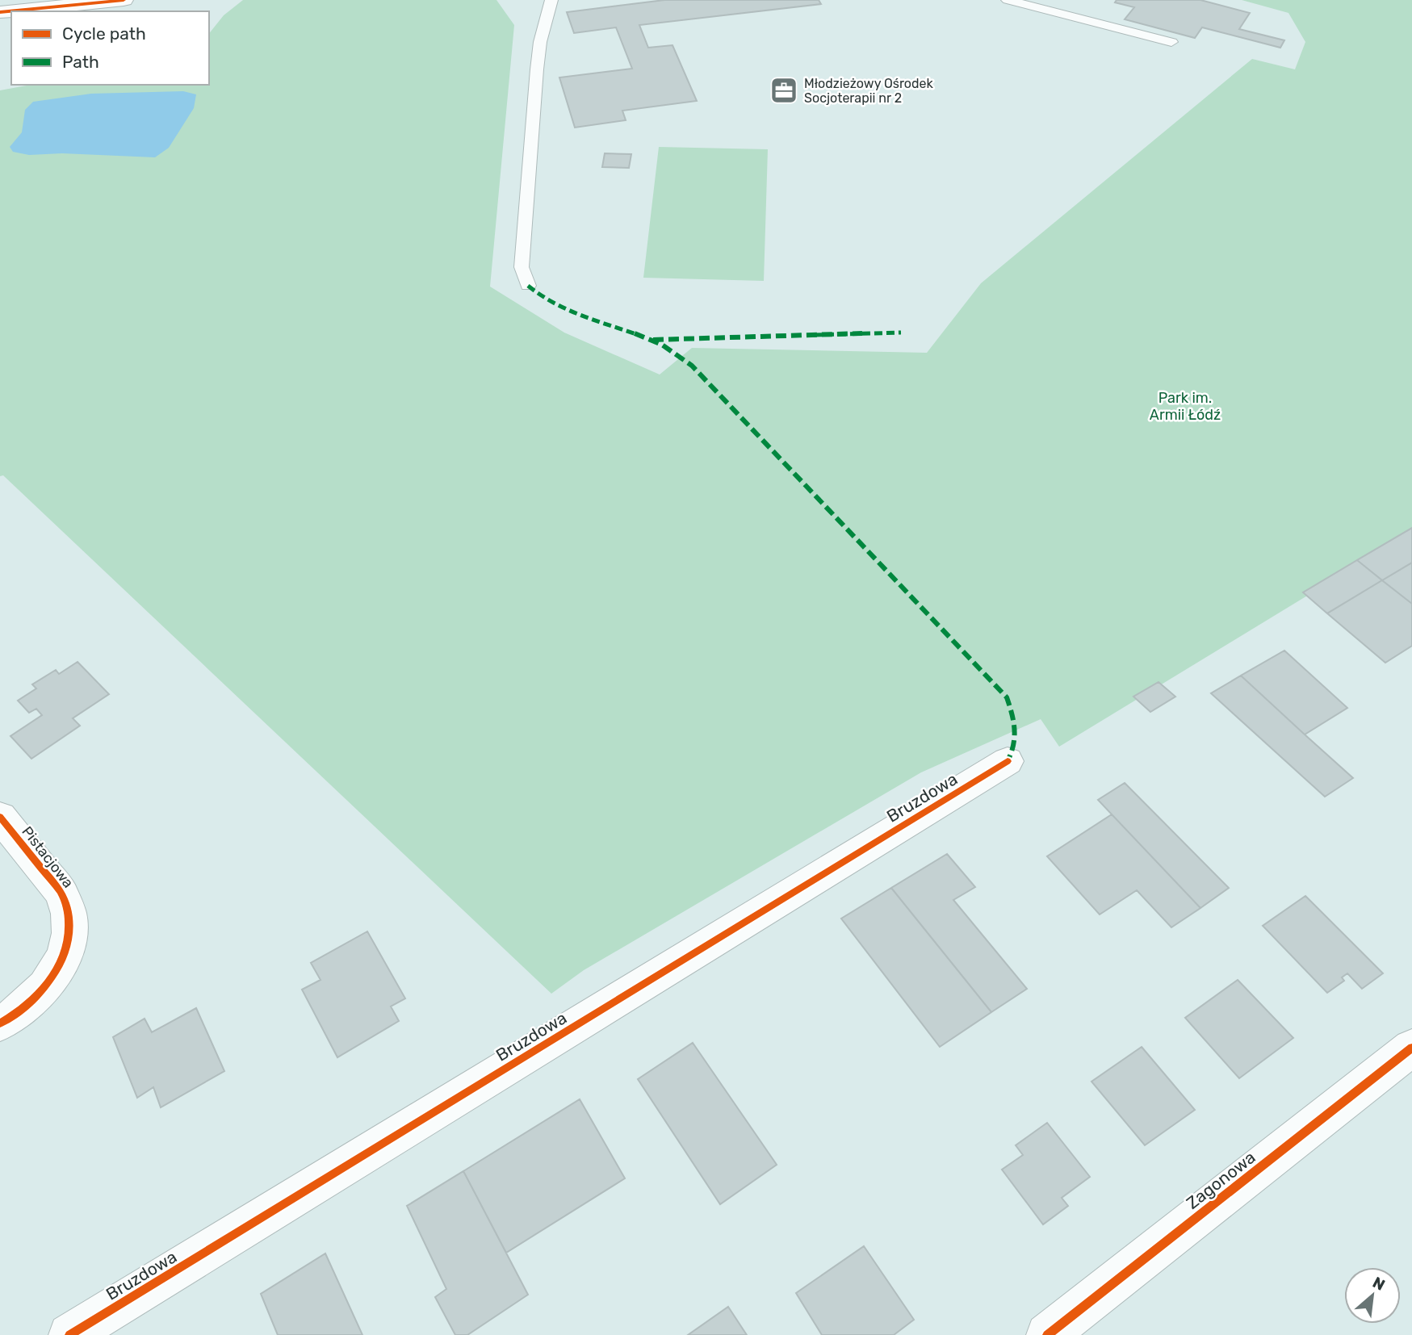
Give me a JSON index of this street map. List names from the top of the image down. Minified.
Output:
{"streets":{"street":["Bruzdowa","Pistacjowa","Zagonowa"]},"parks":["Park im. Armii Łódź"],"places":{"office":["Młodzieżowy Ośrodek Socjoterapii nr 2"]},"legend":["Cycle path","Path"],"north":"top right"}
